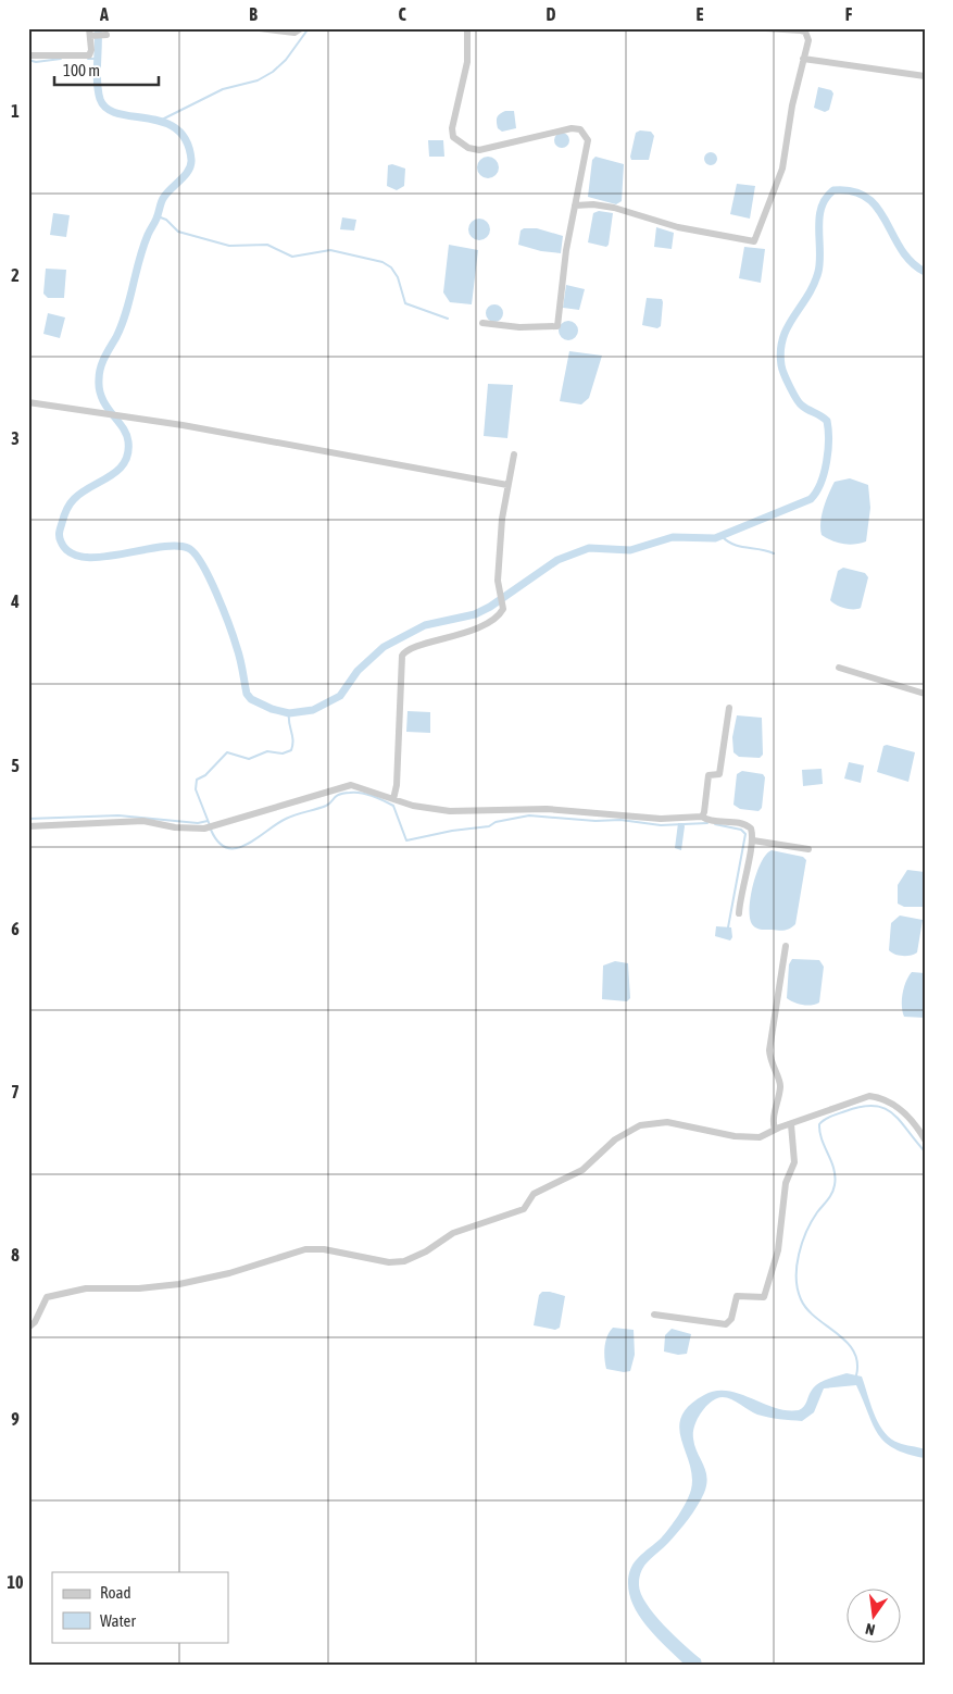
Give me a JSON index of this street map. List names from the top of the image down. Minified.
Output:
{"legend":["Road","Water"],"scale_bar":"100 m","north":"bottom","grid":{"columns":["A","B","C","D","E","F"],"rows":["1","2","3","4","5","6","7","8","9","10"]}}
